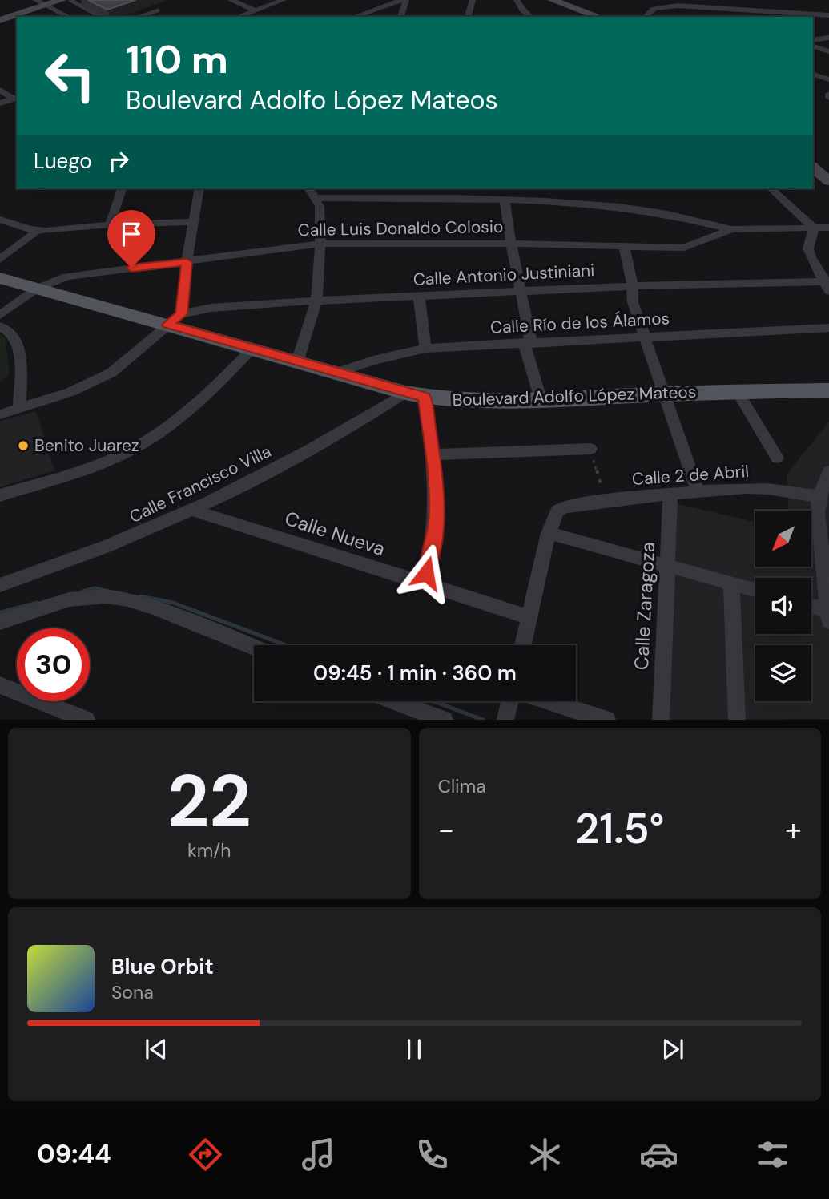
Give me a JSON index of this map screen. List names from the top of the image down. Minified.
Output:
{"streets":{"main road":["Boulevard Adolfo López Mateos"],"street":["Calle Luis Donaldo Colosio","Calle Antonio Justiniani","Calle Río de los Álamos","Calle 2 de Abril","Calle Francisco Villa","Calle Nueva","Calle Zaragoza"]},"crossings":[["Calle Luis Donaldo Colosio","Boulevard Adolfo López Mateos"],["Calle Antonio Justiniani","Boulevard Adolfo López Mateos"],["Calle Río de los Álamos","Boulevard Adolfo López Mateos"],["Boulevard Adolfo López Mateos","Calle Francisco Villa"],["Calle 2 de Abril","Calle Zaragoza"],["Calle Francisco Villa","Calle Nueva"]],"places":["Benito Juarez"],"north":"bottom left","page":{"turn":["110 m","Boulevard Adolfo López Mateos"],"then":"Luego","limit":"30","trip":"09:45 · 1 min · 360 m","tile":[["22","km/h"],"Clima"],"heat":["−","21.5°","+"],"song":["Blue Orbit","Sona"],"tabs":"09:44"}}
